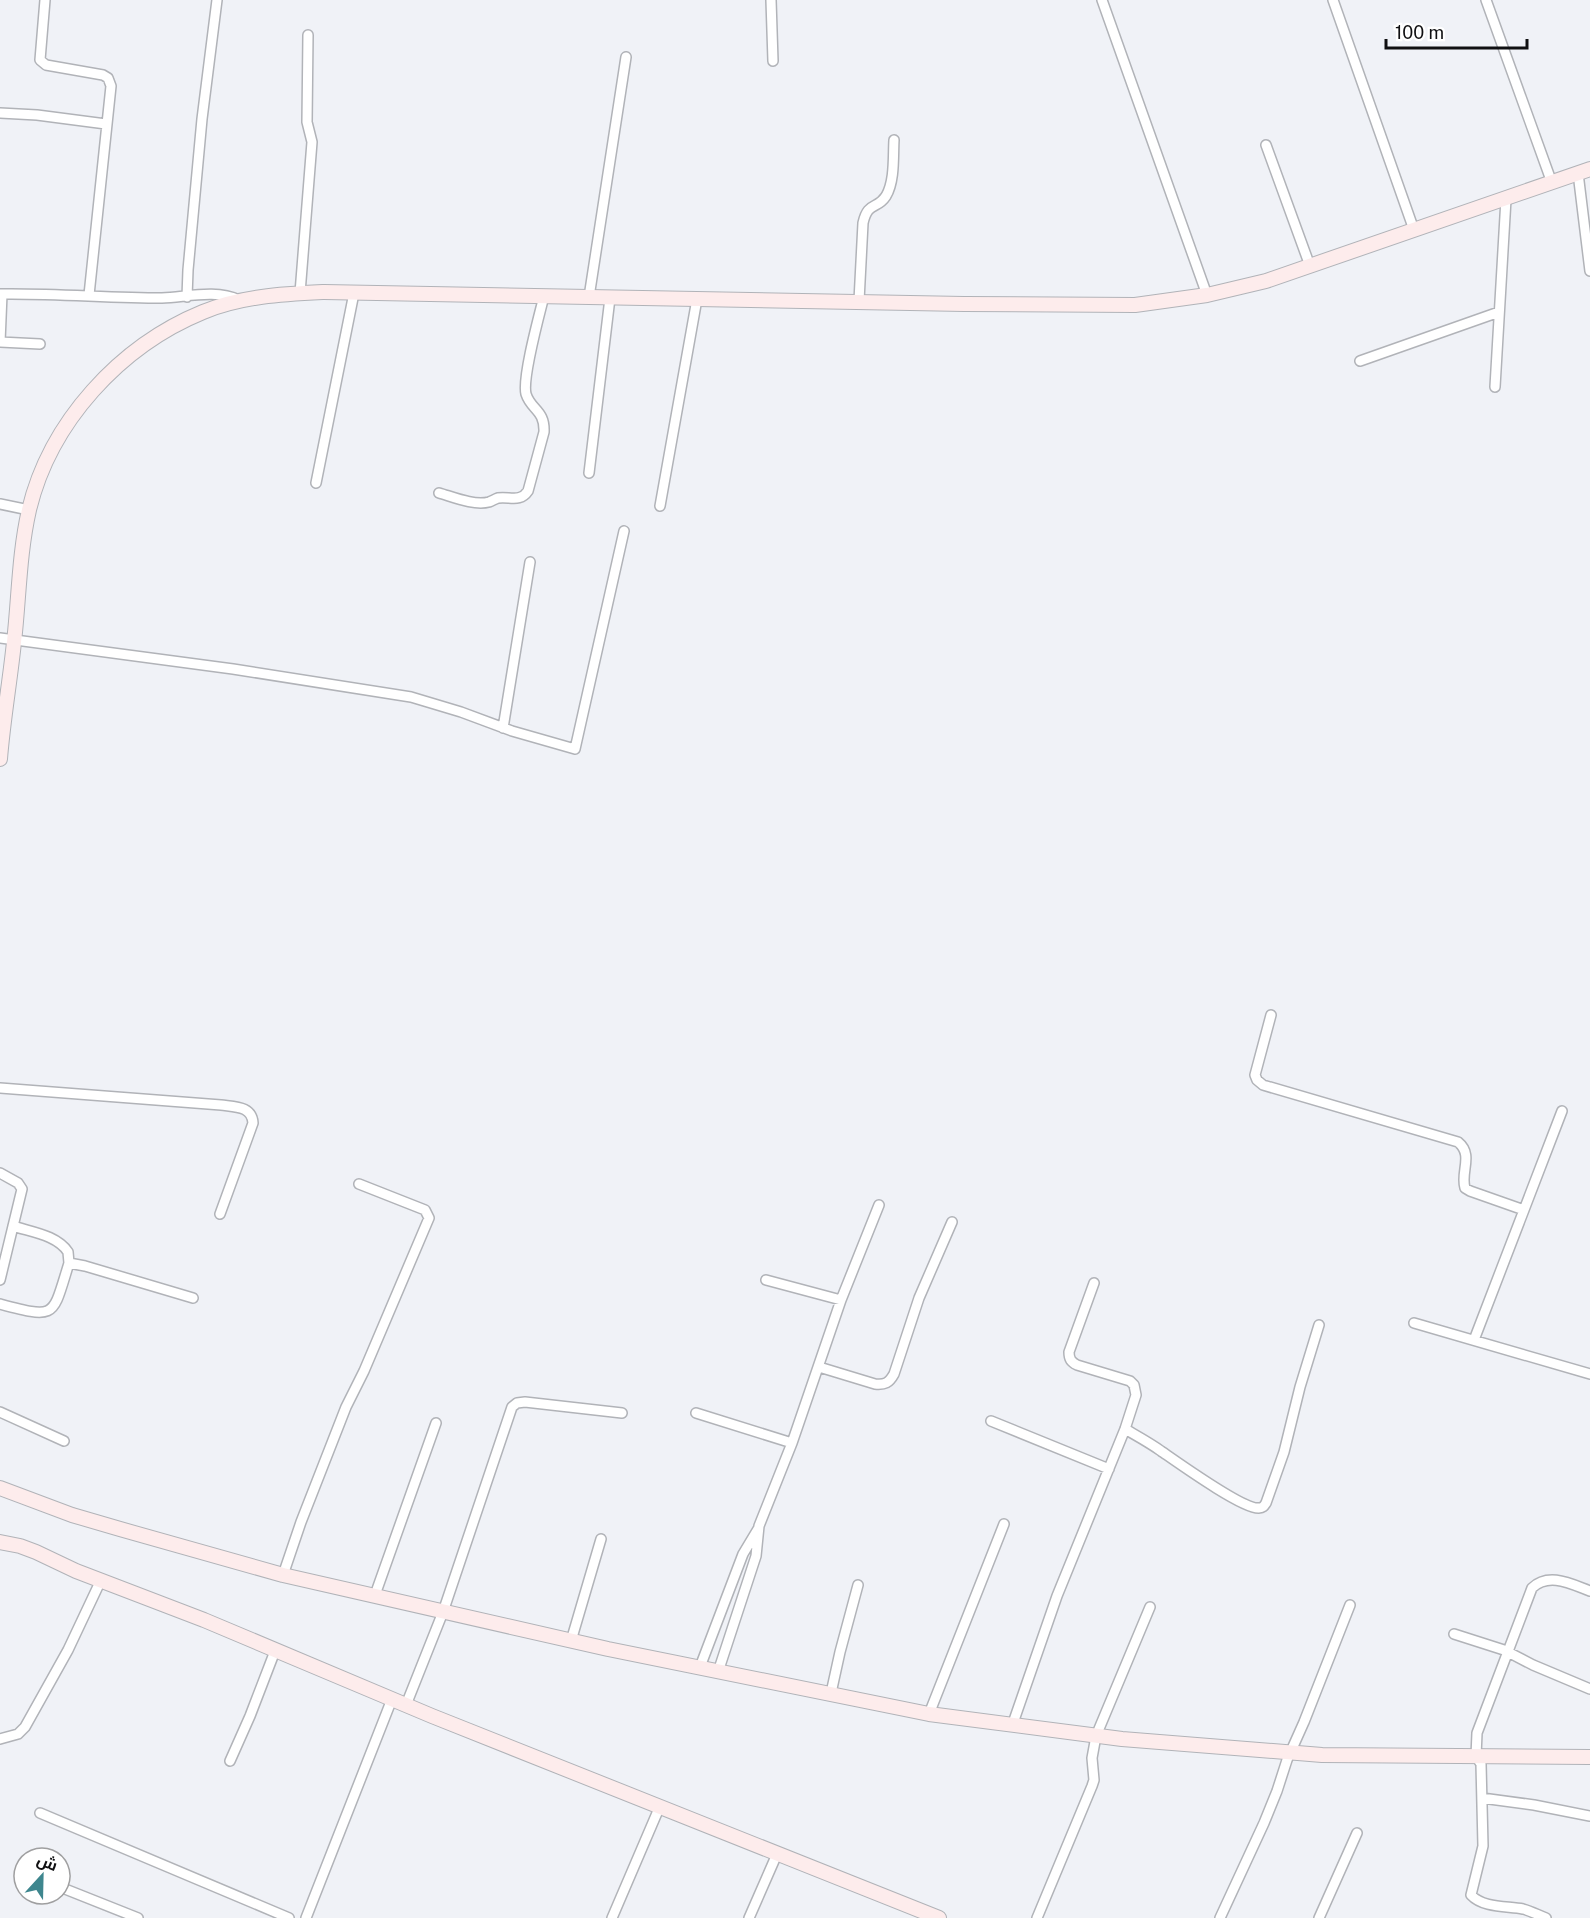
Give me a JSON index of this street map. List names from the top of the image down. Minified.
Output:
{"scale_bar":"100 m","north":"top"}
